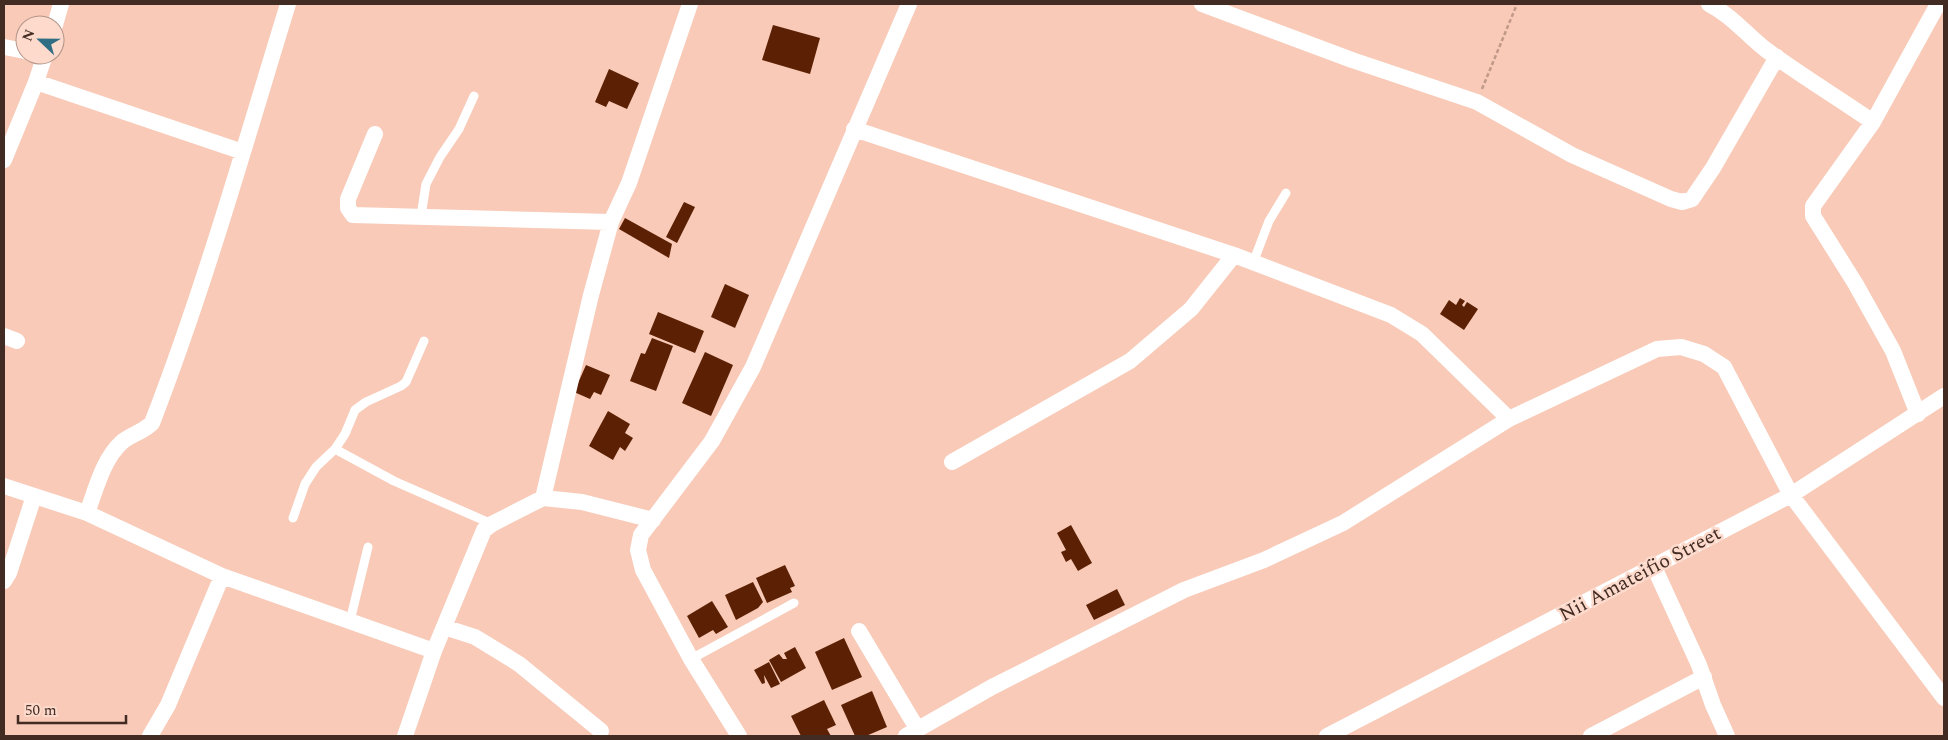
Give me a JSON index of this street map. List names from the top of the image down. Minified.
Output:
{"streets":{"street":["Nii Amateifio Street"]},"scale_bar":"50 m","north":"left"}
